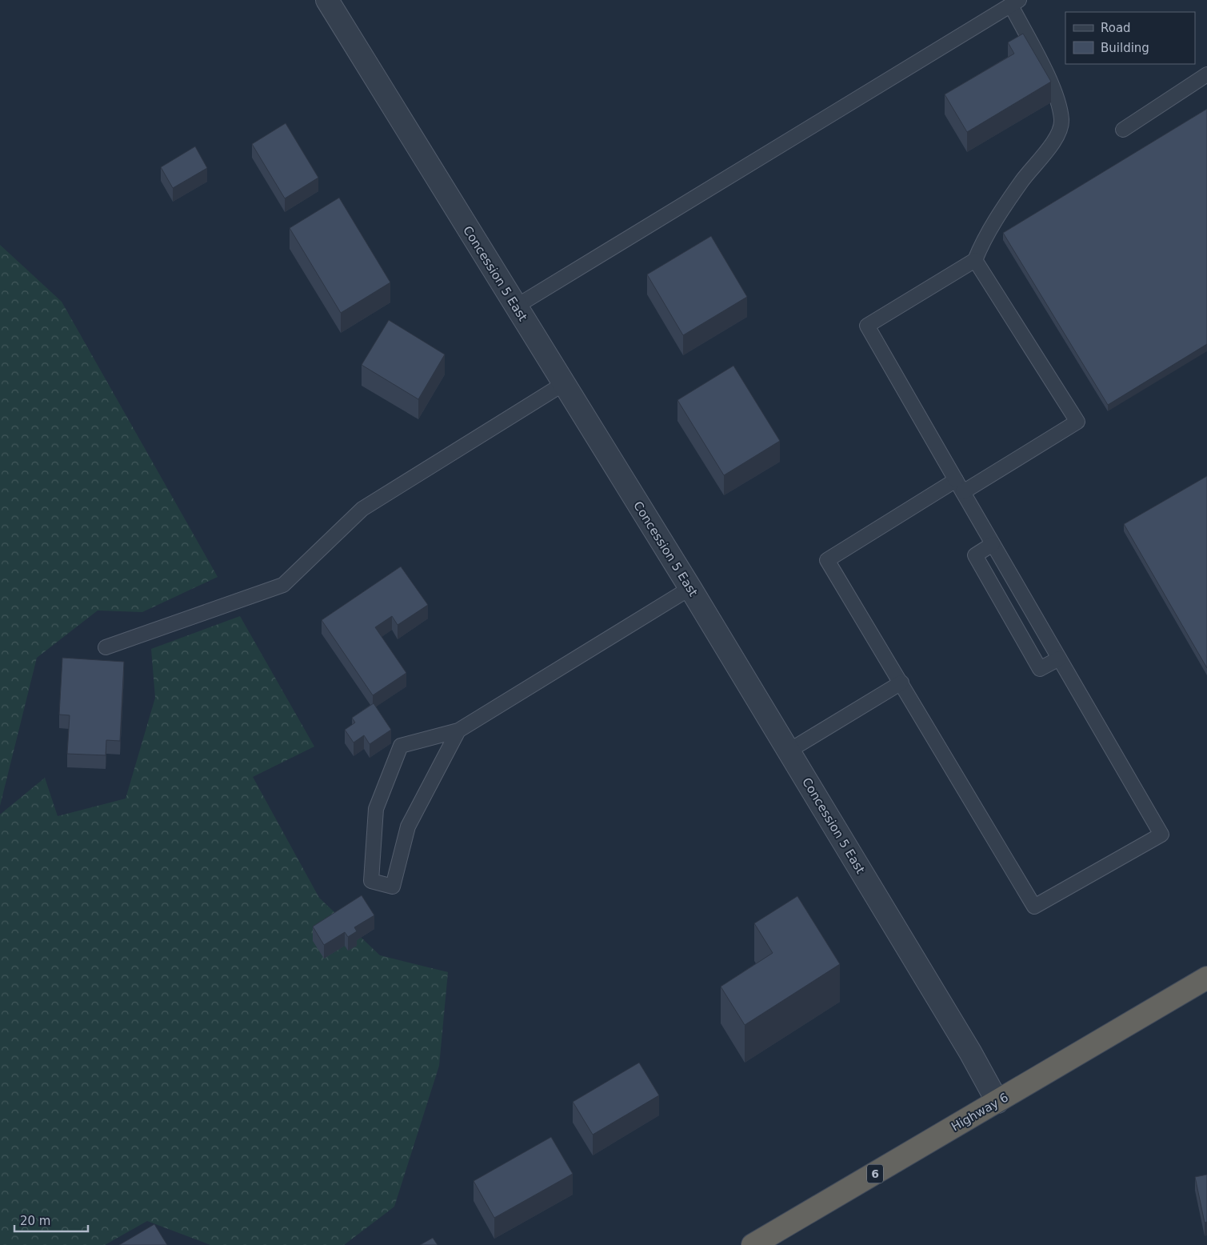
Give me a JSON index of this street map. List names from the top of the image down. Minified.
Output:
{"streets":{"highway":["Highway 6","6"],"street":["Concession 5 East"]},"crossings":[["Concession 5 East","Highway 6"]],"legend":["Road","Building"],"scale_bar":"20 m"}
